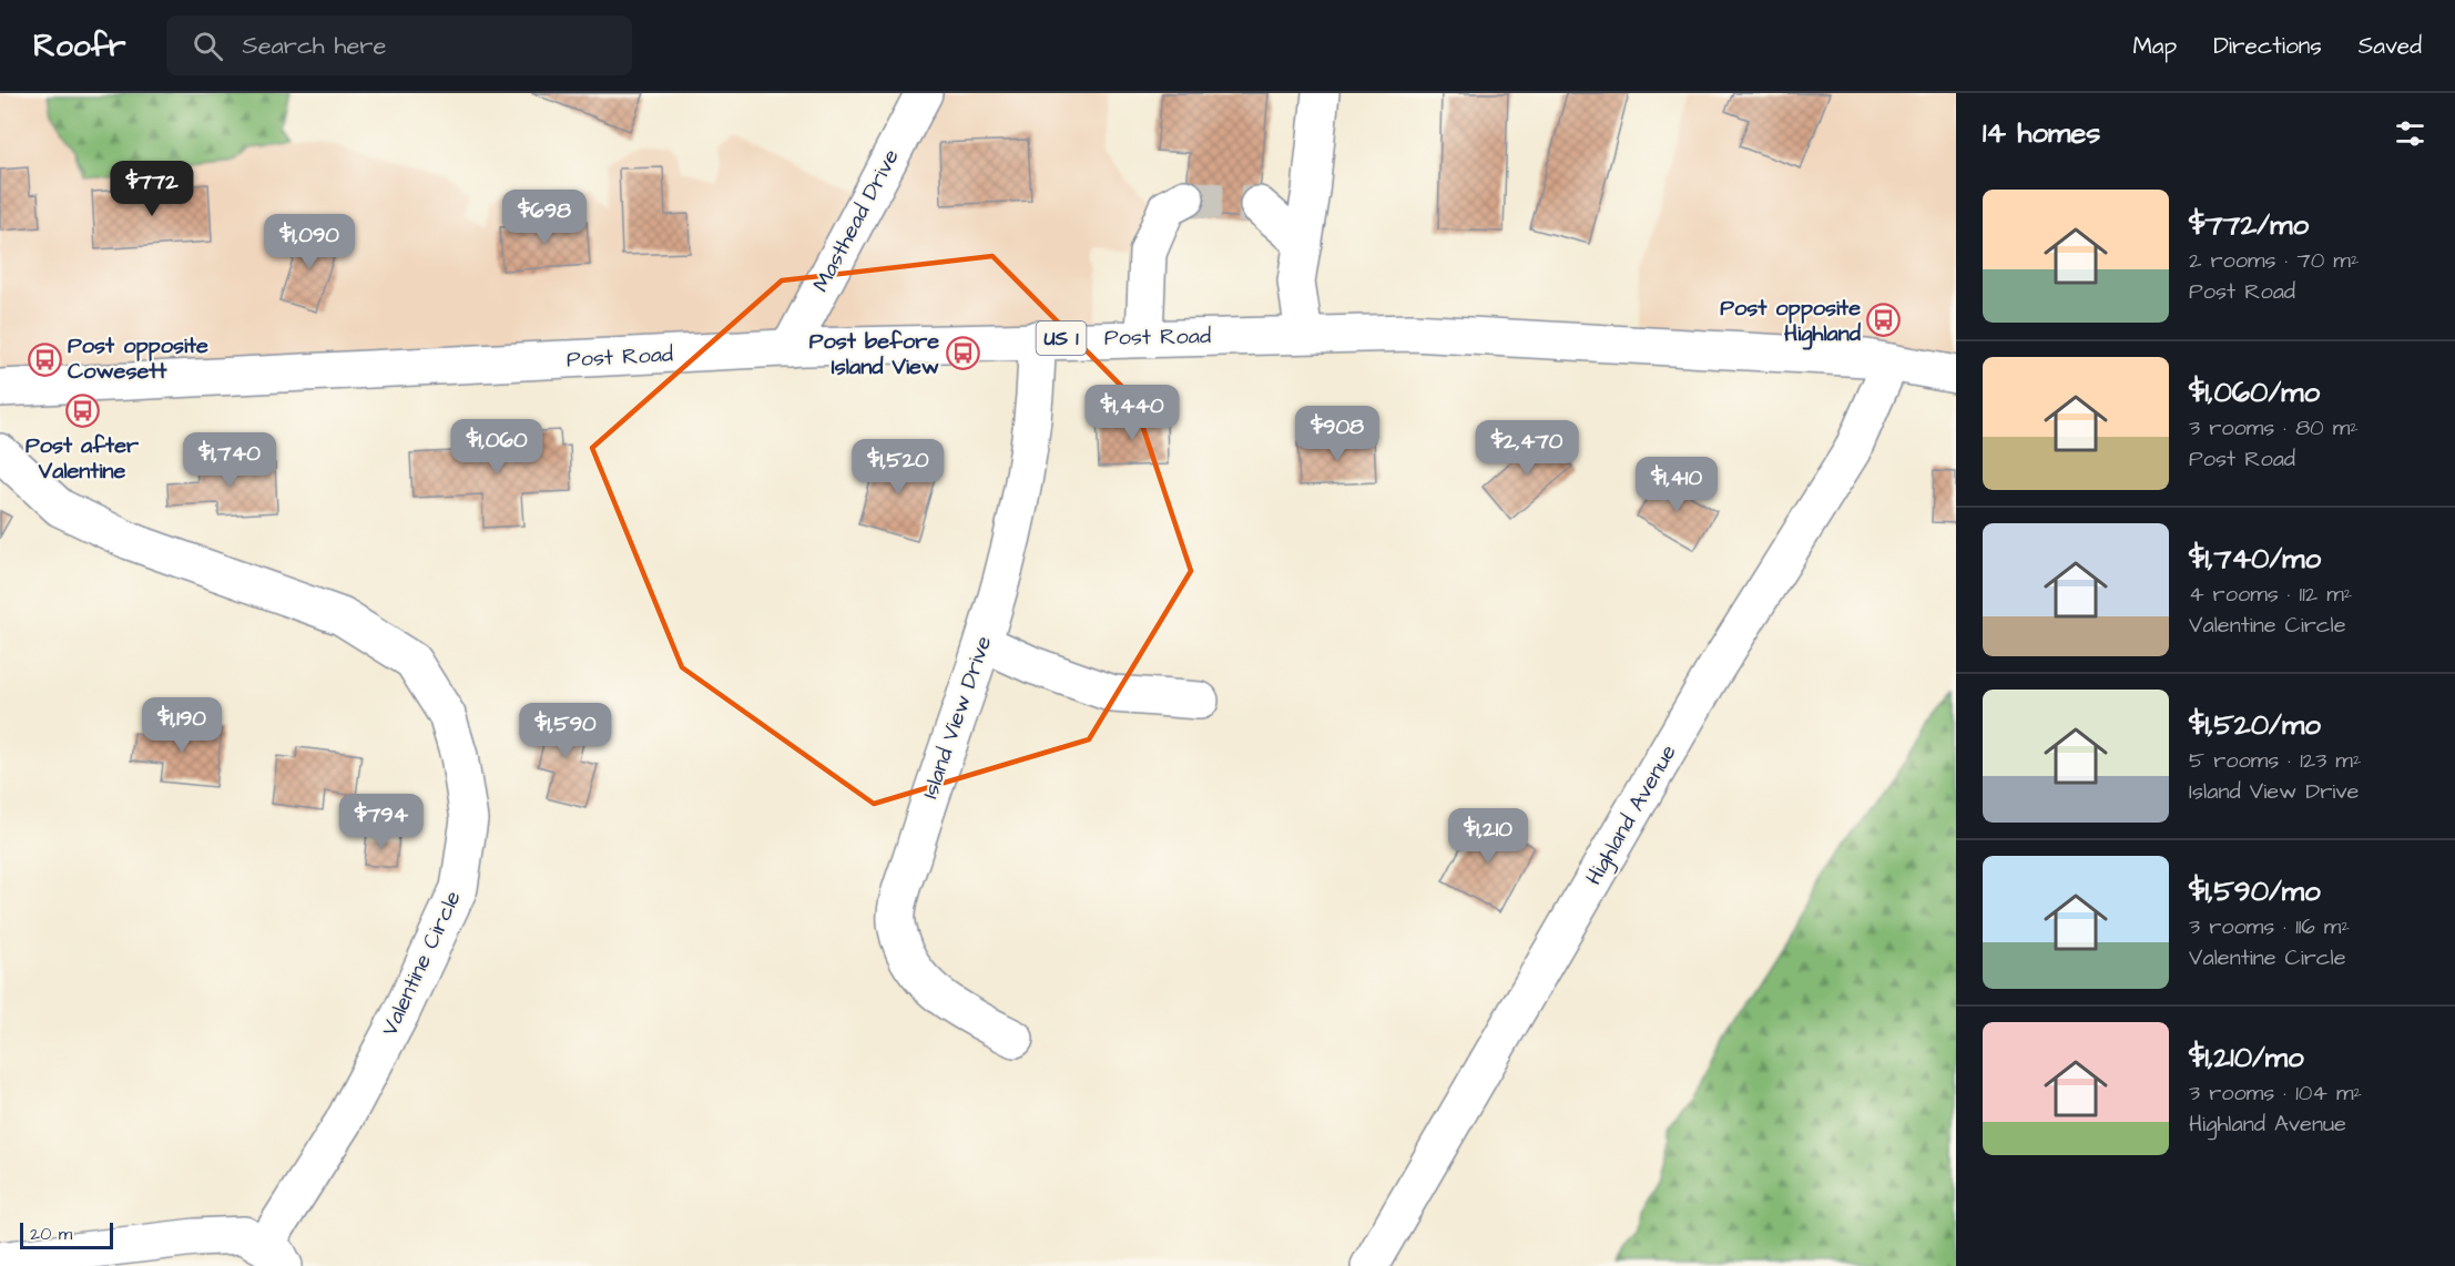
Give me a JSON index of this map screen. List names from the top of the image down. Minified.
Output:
{"streets":{"street":["Masthead Drive","Post Road","US 1","Island View Drive","Highland Avenue","Valentine Circle"]},"crossings":[["Masthead Drive","Post Road"],["Post Road","Island View Drive"],["Post Road","Highland Avenue"]],"places":{"bus stop":["Post opposite Highland","Post before Island View","Post opposite Cowesett","Post after Valentine"]},"scale_bar":"20 m","page":{"header":"Roofr","search":"Search here","nav":["Map","Directions","Saved"],"heading":"14 homes","price":["$772","$698","$1,090","$1,440","$908","$1,060","$2,470","$1,740","$1,520","$1,410","$1,190","$1,590","$794","$1,210"],"list":[{"name":"$772/mo","note":"2 rooms · 70 m² · Post Road"},{"name":"$1,060/mo","note":"3 rooms · 80 m² · Post Road"},{"name":"$1,740/mo","note":"4 rooms · 112 m² · Valentine Circle"},{"name":"$1,520/mo","note":"5 rooms · 123 m² · Island View Drive"},{"name":"$1,590/mo","note":"3 rooms · 116 m² · Valentine Circle"},{"name":"$1,210/mo","note":"3 rooms · 104 m² · Highland Avenue"}],"scale":"20 m"}}
